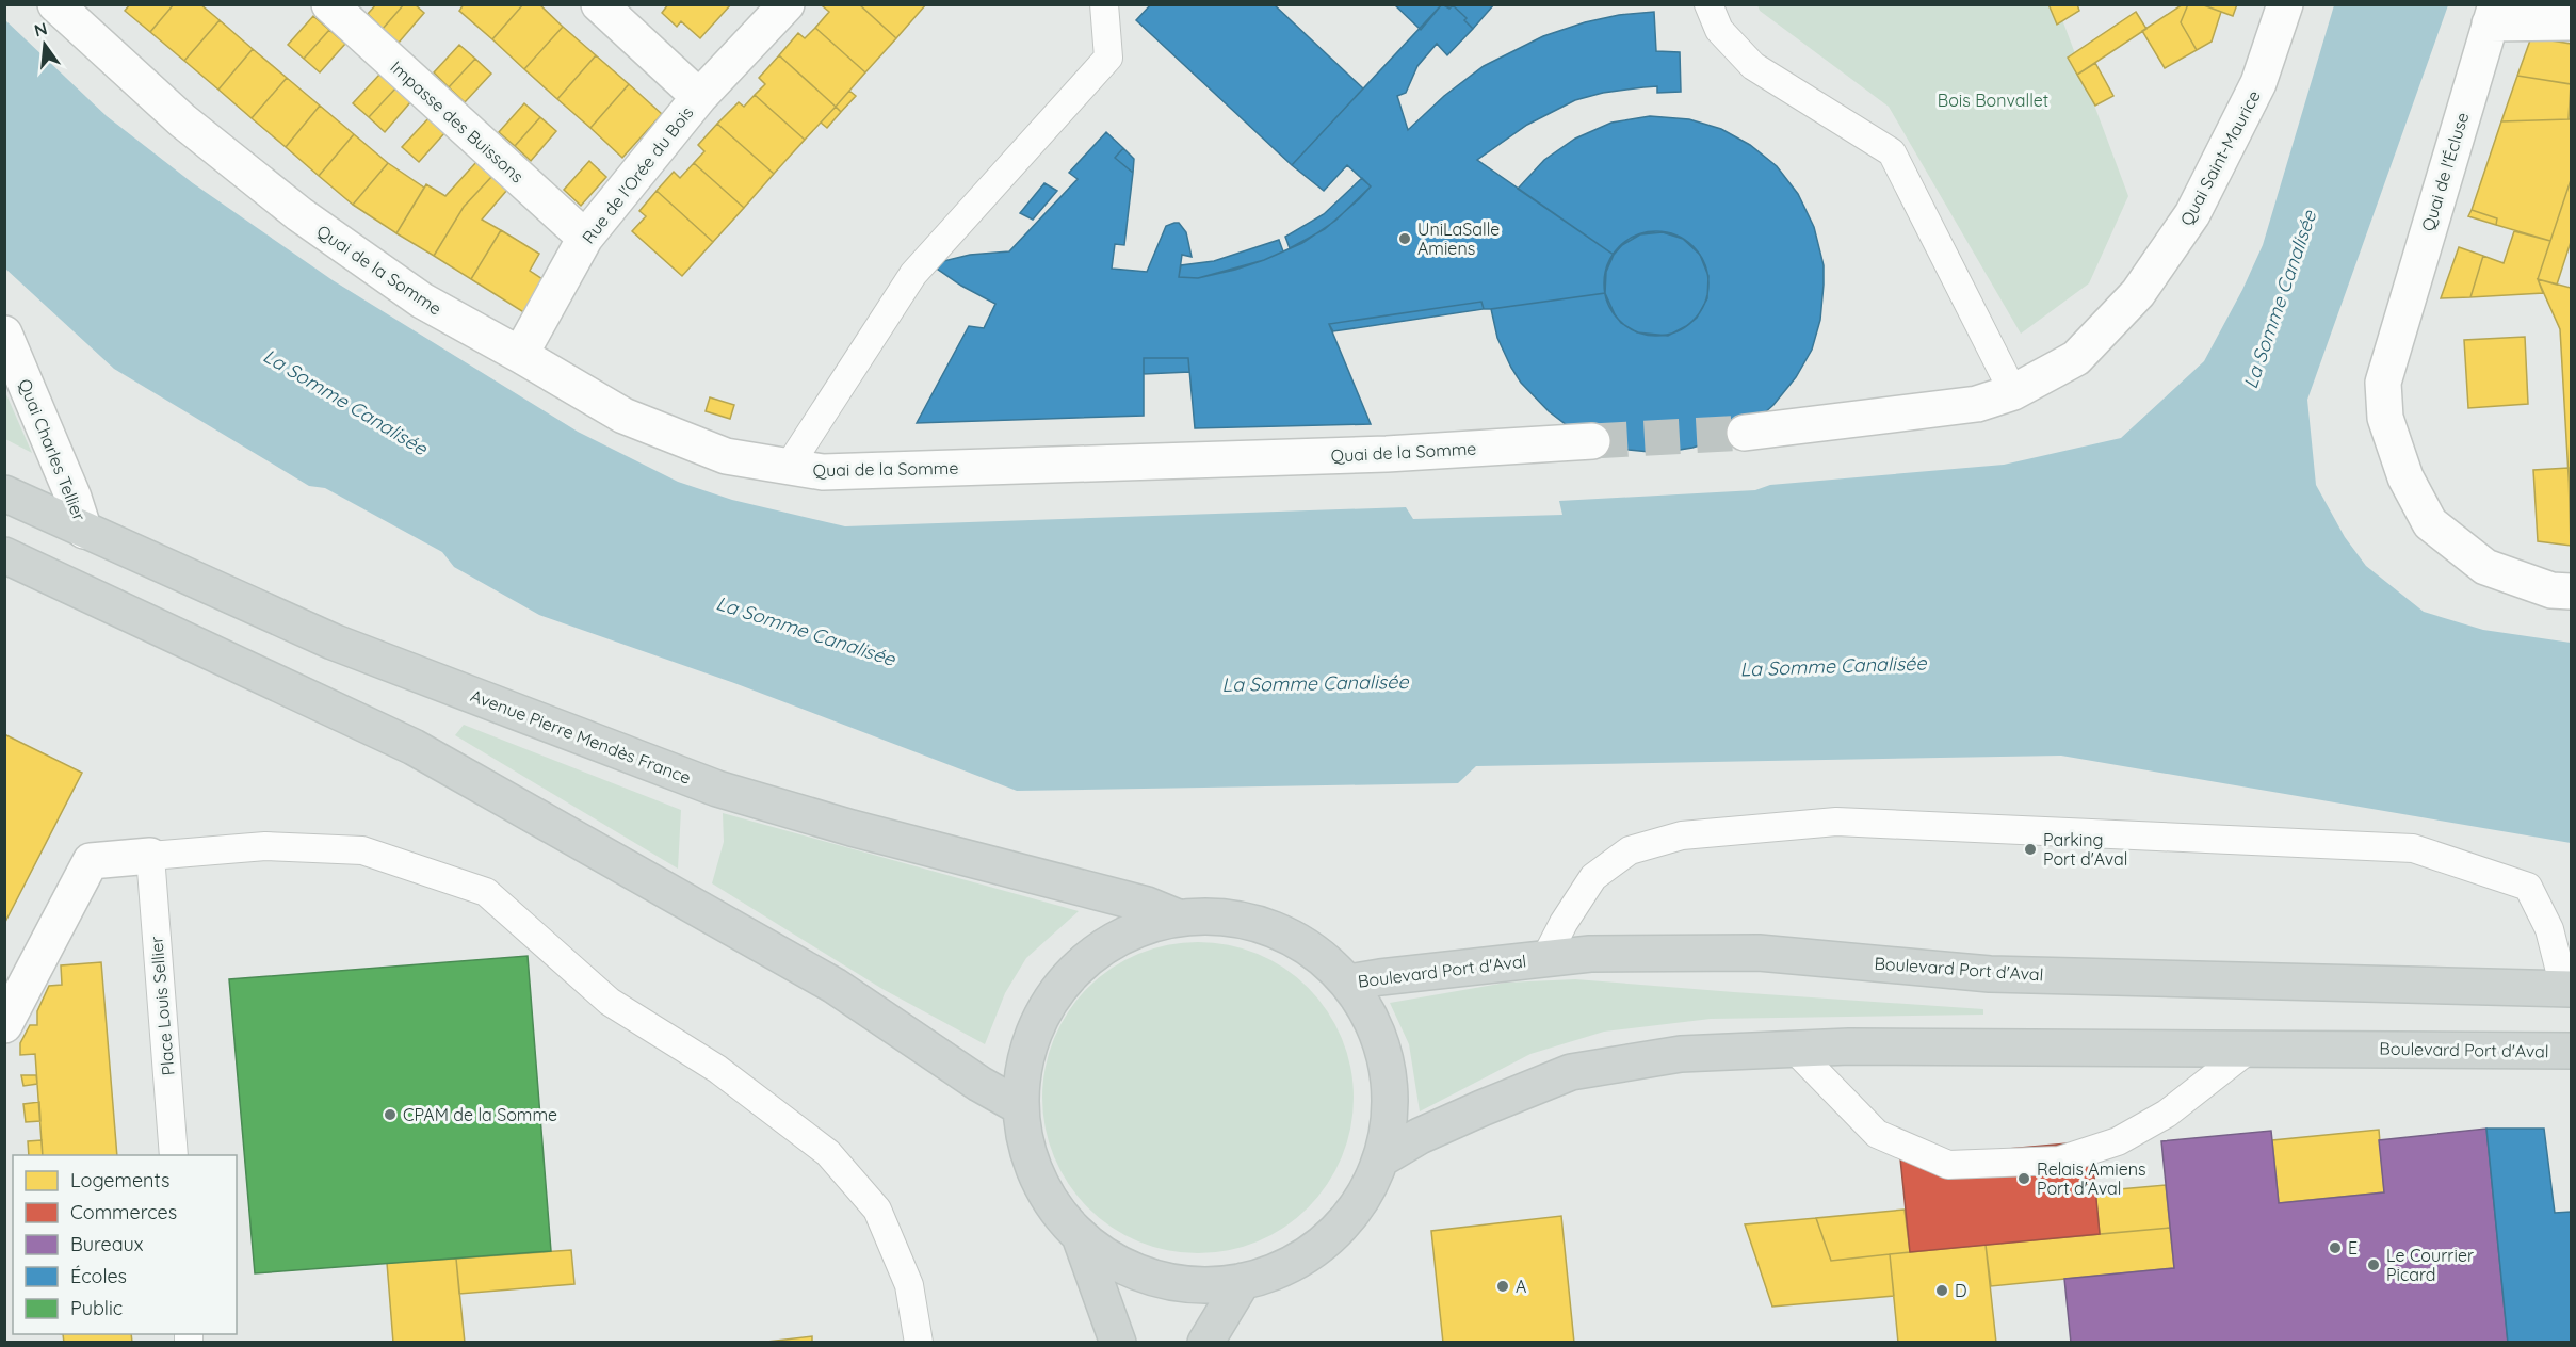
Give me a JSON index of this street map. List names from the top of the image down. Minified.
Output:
{"streets":{"main road":["Avenue Pierre Mendès France","Boulevard Port d'Aval"],"street":["Impasse des Buissons","Quai Saint-Maurice","Quai de l'Écluse","Rue de l'Orée du Bois","Quai de la Somme","Quai Charles Tellier"],"lane":["Place Louis Sellier"]},"crossings":[["Impasse des Buissons","Rue de l'Orée du Bois"],["Rue de l'Orée du Bois","Quai de la Somme"],["Quai Charles Tellier","Avenue Pierre Mendès France"]],"water":["La Somme Canalisée"],"parks":["Bois Bonvallet"],"places":["UniLaSalle Amiens","Parking Port d'Aval","CPAM de la Somme","Relais Amiens Port d'Aval","E","Le Courrier Picard","A","D"],"legend":["Logements","Commerces","Bureaux","Écoles","Public"],"north":"top"}
